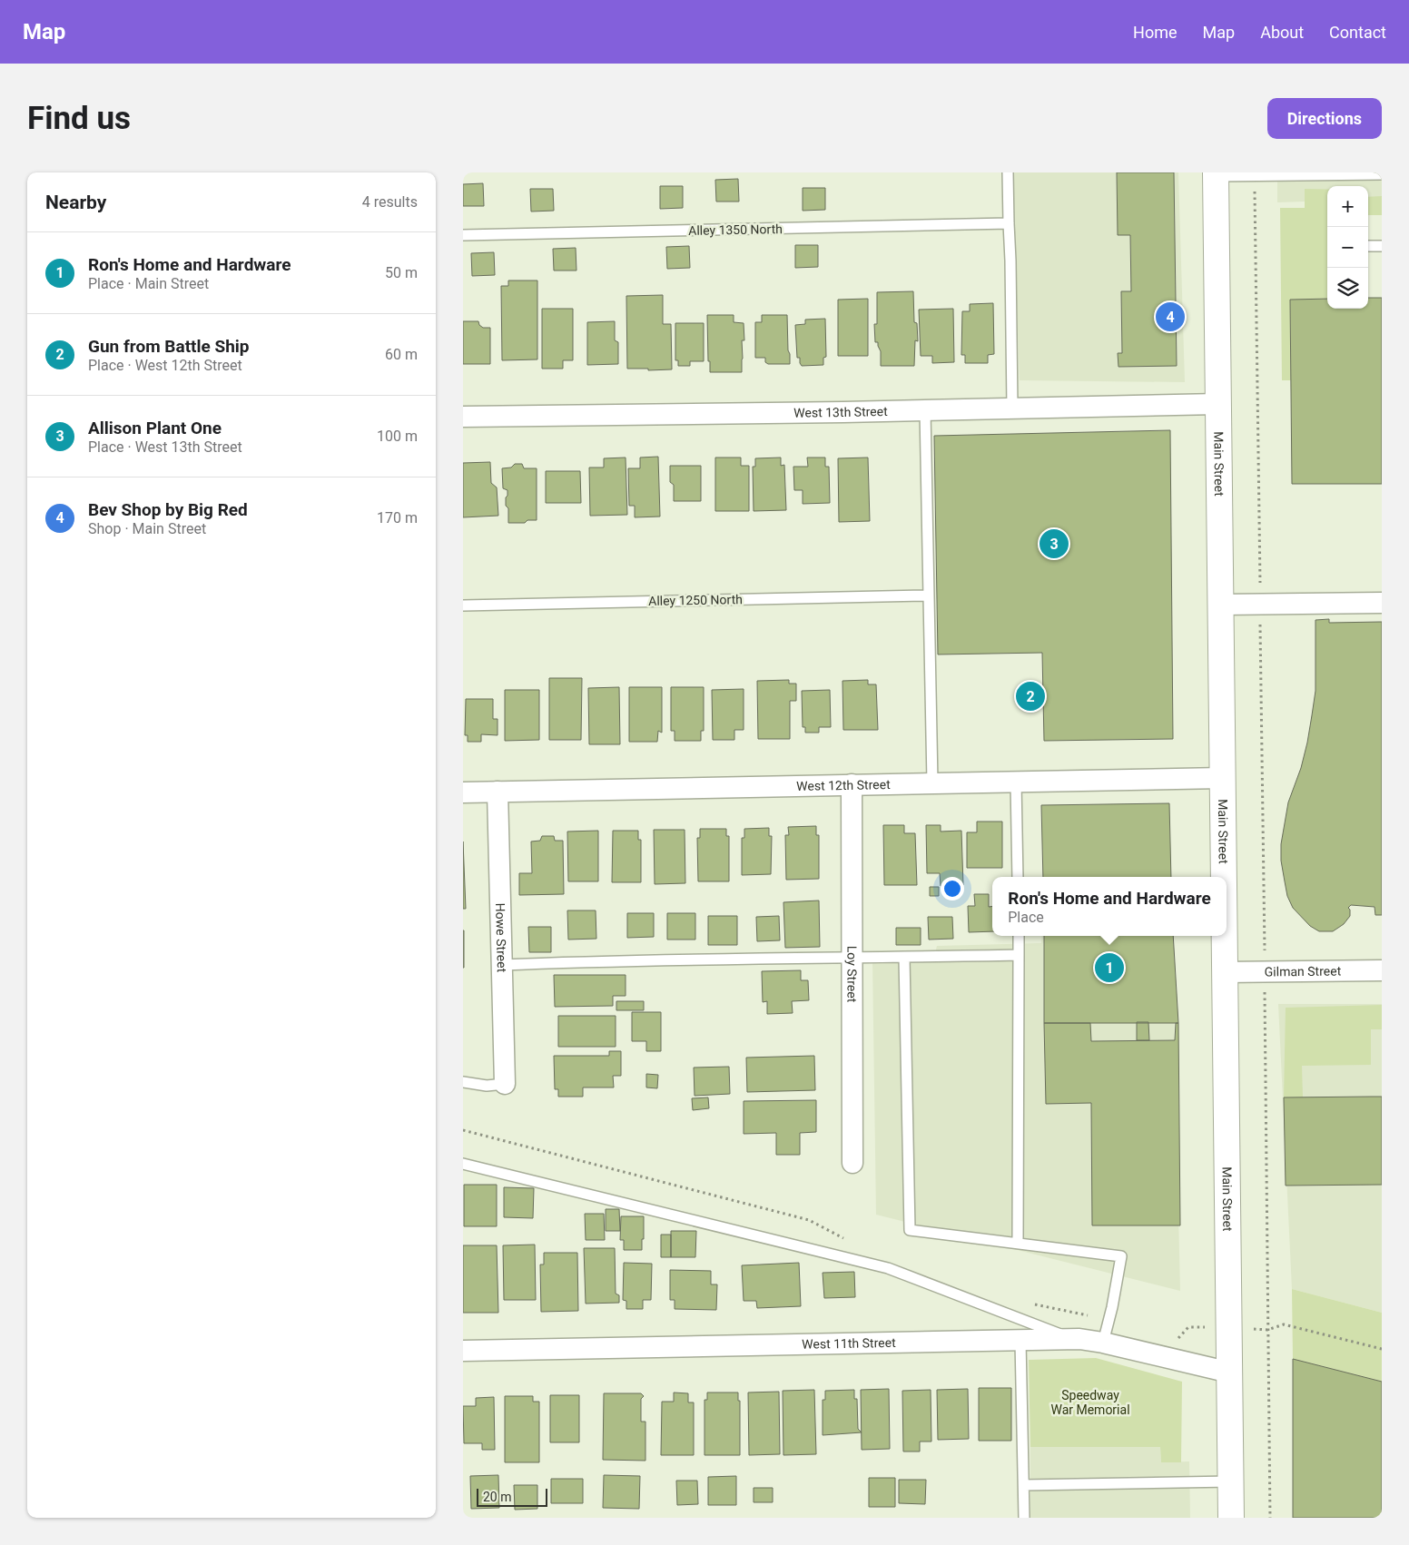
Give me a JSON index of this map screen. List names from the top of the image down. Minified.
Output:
{"streets":{"street":["West 13th Street","Main Street","West 12th Street","Howe Street","Gilman Street","Loy Street","West 11th Street"],"lane":["Alley 1350 North","Alley 1250 North"]},"crossings":[["West 13th Street","Main Street"],["Main Street","West 12th Street"],["Main Street","Gilman Street"],["Main Street","West 11th Street"],["West 12th Street","Howe Street"],["West 12th Street","Loy Street"]],"parks":["Speedway War Memorial"],"scale_bar":"20 m","page":{"header":"Map","nav":["Home","Map","About","Contact"],"buttons":"Directions","title":"Find us","heading":["Nearby","4 results"],"map_buttons":["+","−"],"list":[{"mark":"1","name":"Ron's Home and Hardware","note":"Place · Main Street","value":"50 m"},{"mark":"2","name":"Gun from Battle Ship","note":"Place · West 12th Street","value":"60 m"},{"mark":"3","name":"Allison Plant One","note":"Place · West 13th Street","value":"100 m"},{"mark":"4","name":"Bev Shop by Big Red","note":"Shop · Main Street","value":"170 m"}],"pins":["4","3","2","1"],"popup":["Ron's Home and Hardware","Place"],"scale":"20 m"}}
